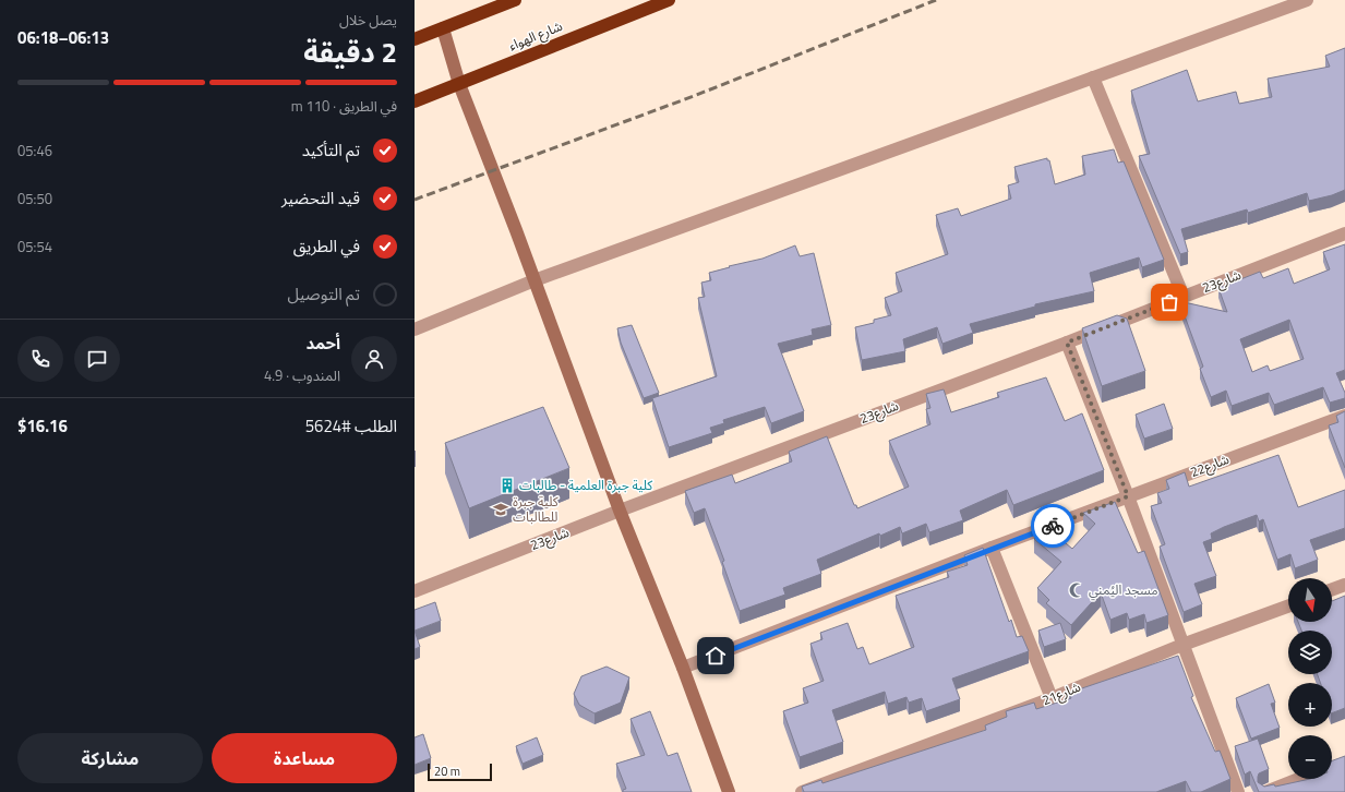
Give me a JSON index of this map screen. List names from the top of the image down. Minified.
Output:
{"streets":{"highway":["شارع الهواء"],"street":["شارع23","شارع22","شارع21"]},"places":{"building":["كلية جبرة العلمية - طالبات"],"school or university":["كلية جبرة للطالبات"],"mosque":["مسجد اليُمني"]},"scale_bar":"20 m","north":"bottom","page":{"heading":["2 دقيقة","يصل خلال","06:13–06:18"],"panel":["أحمد","المندوب · 4.9","الطلب #5624","$16.16"],"bar":"في الطريق · 110 m","list":[["تم التأكيد","05:46"],["قيد التحضير","05:50"],["في الطريق","05:54"],"تم التوصيل"],"map_buttons":["+","−"],"buttons":["مساعدة","مشاركة"],"scale":"20 m"}}
